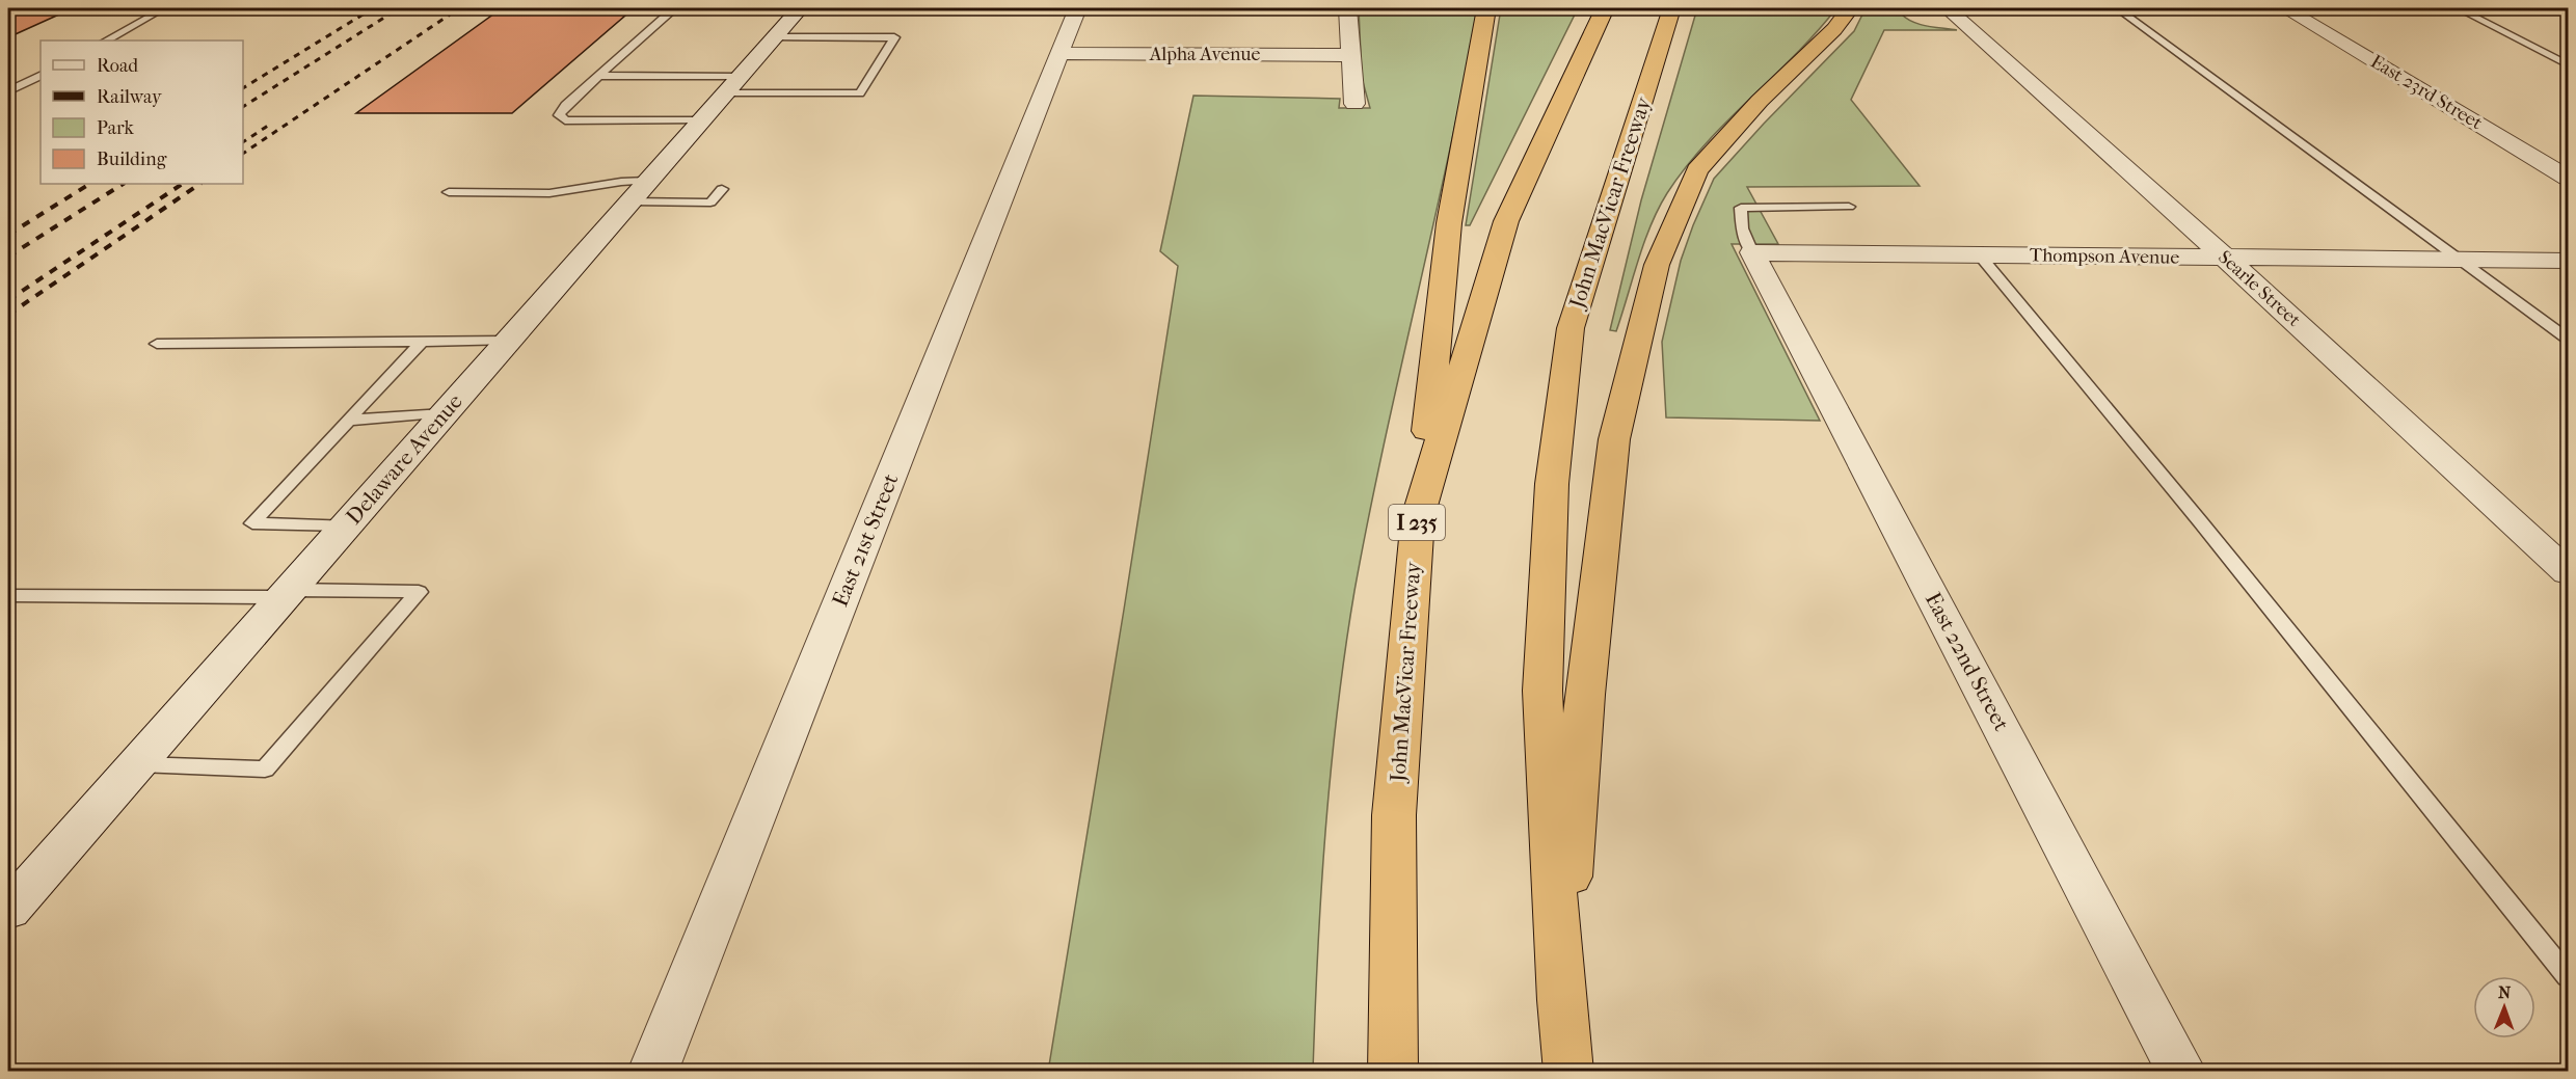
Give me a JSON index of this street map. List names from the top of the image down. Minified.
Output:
{"streets":{"highway":["John MacVicar Freeway","I 235"],"street":["Alpha Avenue","East 23rd Street","Thompson Avenue","Searle Street","Delaware Avenue","East 21st Street","East 22nd Street"]},"crossings":[["Alpha Avenue","East 21st Street"],["Thompson Avenue","Searle Street"],["Thompson Avenue","East 22nd Street"]],"legend":["Road","Railway","Park","Building"],"north":"top"}
